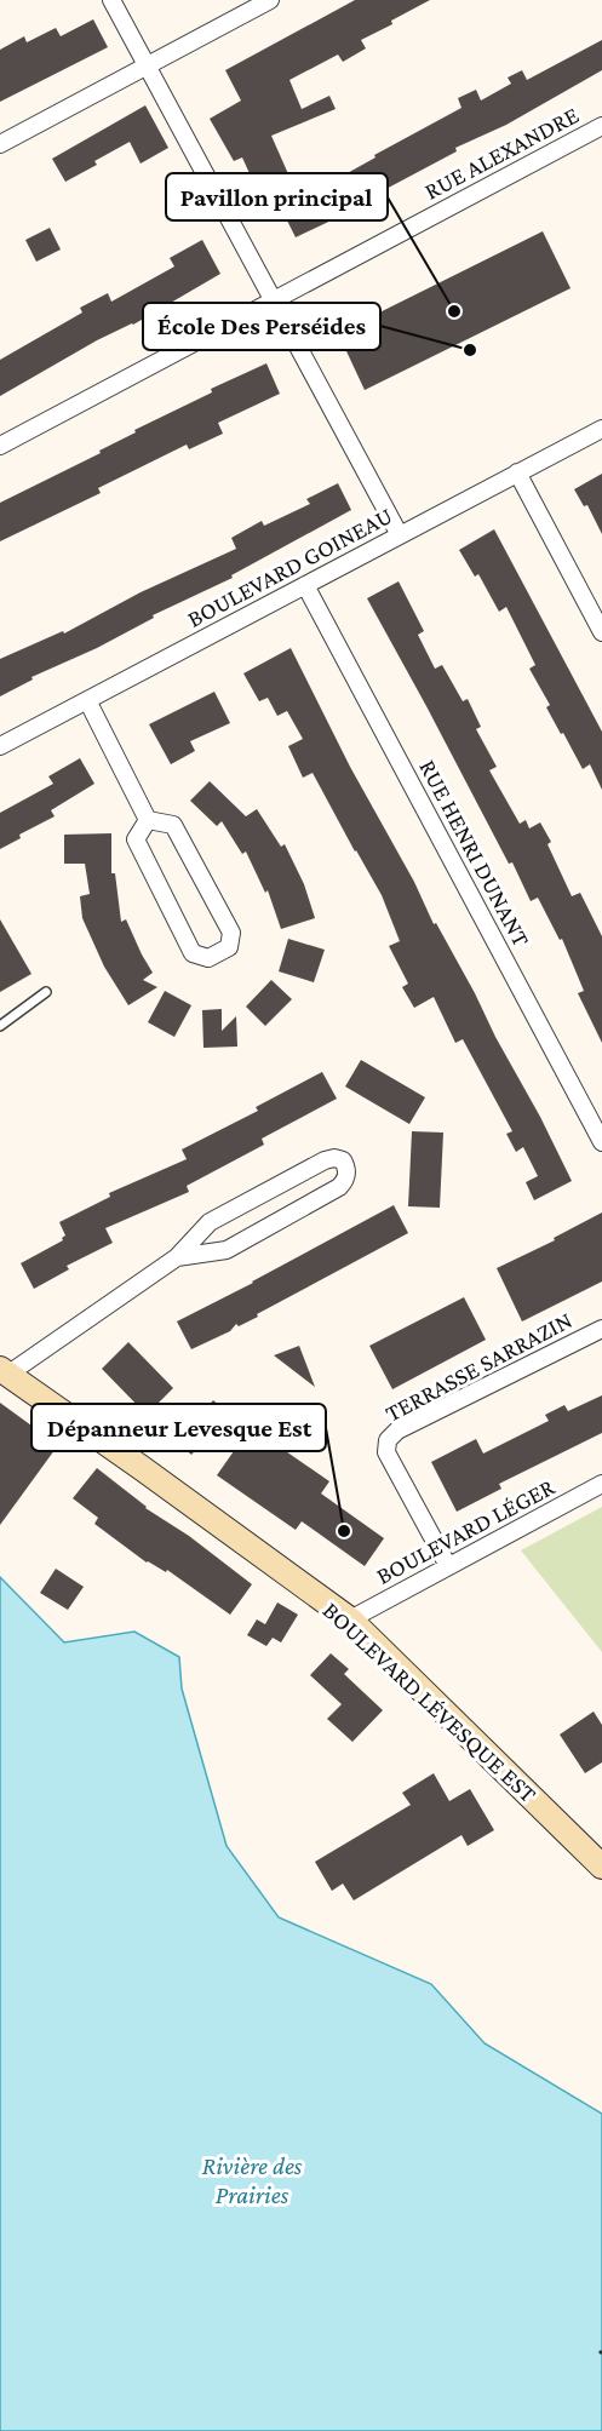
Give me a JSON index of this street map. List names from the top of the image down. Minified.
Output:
{"streets":{"street":["RUE ALEXANDRE","BOULEVARD GOINEAU","RUE HENRI DUNANT","TERRASSE SARRAZIN","BOULEVARD LÉGER","BOULEVARD LÉVESQUE EST"]},"crossings":[["BOULEVARD GOINEAU","RUE HENRI DUNANT"],["TERRASSE SARRAZIN","BOULEVARD LÉGER"],["BOULEVARD LÉGER","BOULEVARD LÉVESQUE EST"]],"water":["Rivière des Prairies"],"places":["Pavillon principal","École Des Perséides","Dépanneur Levesque Est"]}
